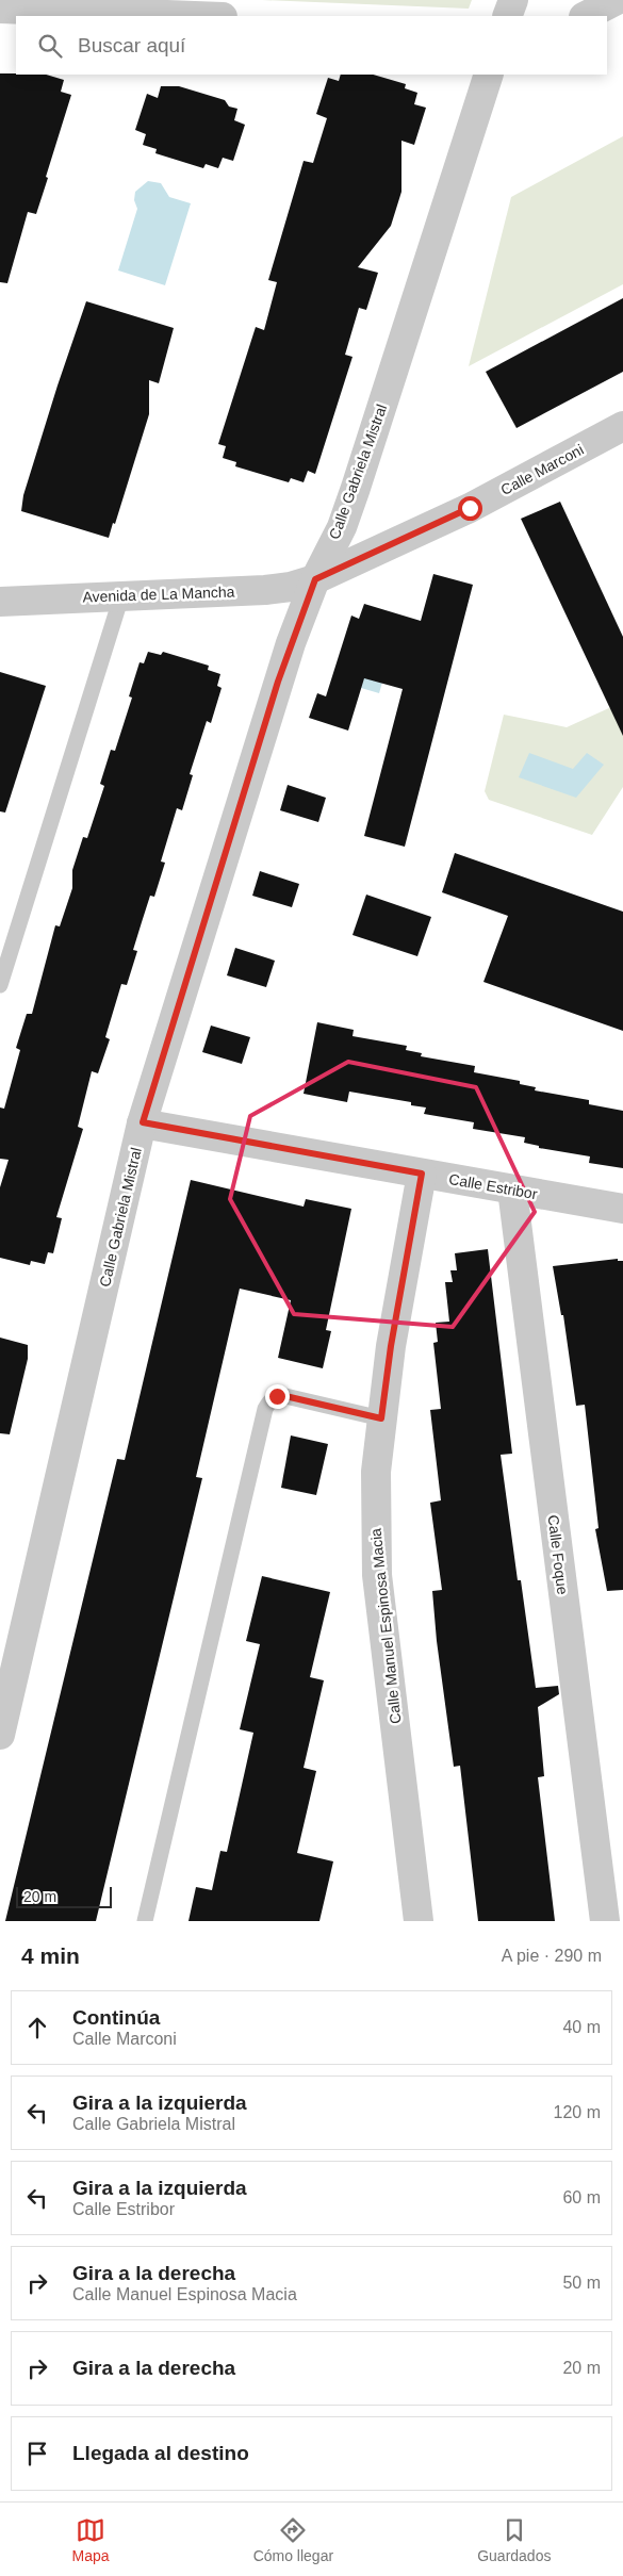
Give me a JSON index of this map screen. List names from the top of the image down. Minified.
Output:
{"streets":{"street":["Calle Marconi","Calle Gabriela Mistral","Avenida de La Mancha","Calle Estribor","Calle Foque","Calle Manuel Espinosa Macia"]},"crossings":[["Calle Marconi","Calle Gabriela Mistral"],["Calle Marconi","Avenida de La Mancha"],["Calle Gabriela Mistral","Avenida de La Mancha"],["Calle Gabriela Mistral","Calle Estribor"],["Calle Estribor","Calle Foque"],["Calle Estribor","Calle Manuel Espinosa Macia"]],"scale_bar":"20 m","page":{"search":"Buscar aquí","scale":"20 m","heading":["4 min","A pie · 290 m"],"list":[["Continúa","Calle Marconi","40 m"],["Gira a la izquierda","Calle Gabriela Mistral","120 m"],["Gira a la izquierda","Calle Estribor","60 m"],["Gira a la derecha","Calle Manuel Espinosa Macia","50 m"],["Gira a la derecha","20 m"],"Llegada al destino"],"nav":["Mapa","Cómo llegar","Guardados"]}}
